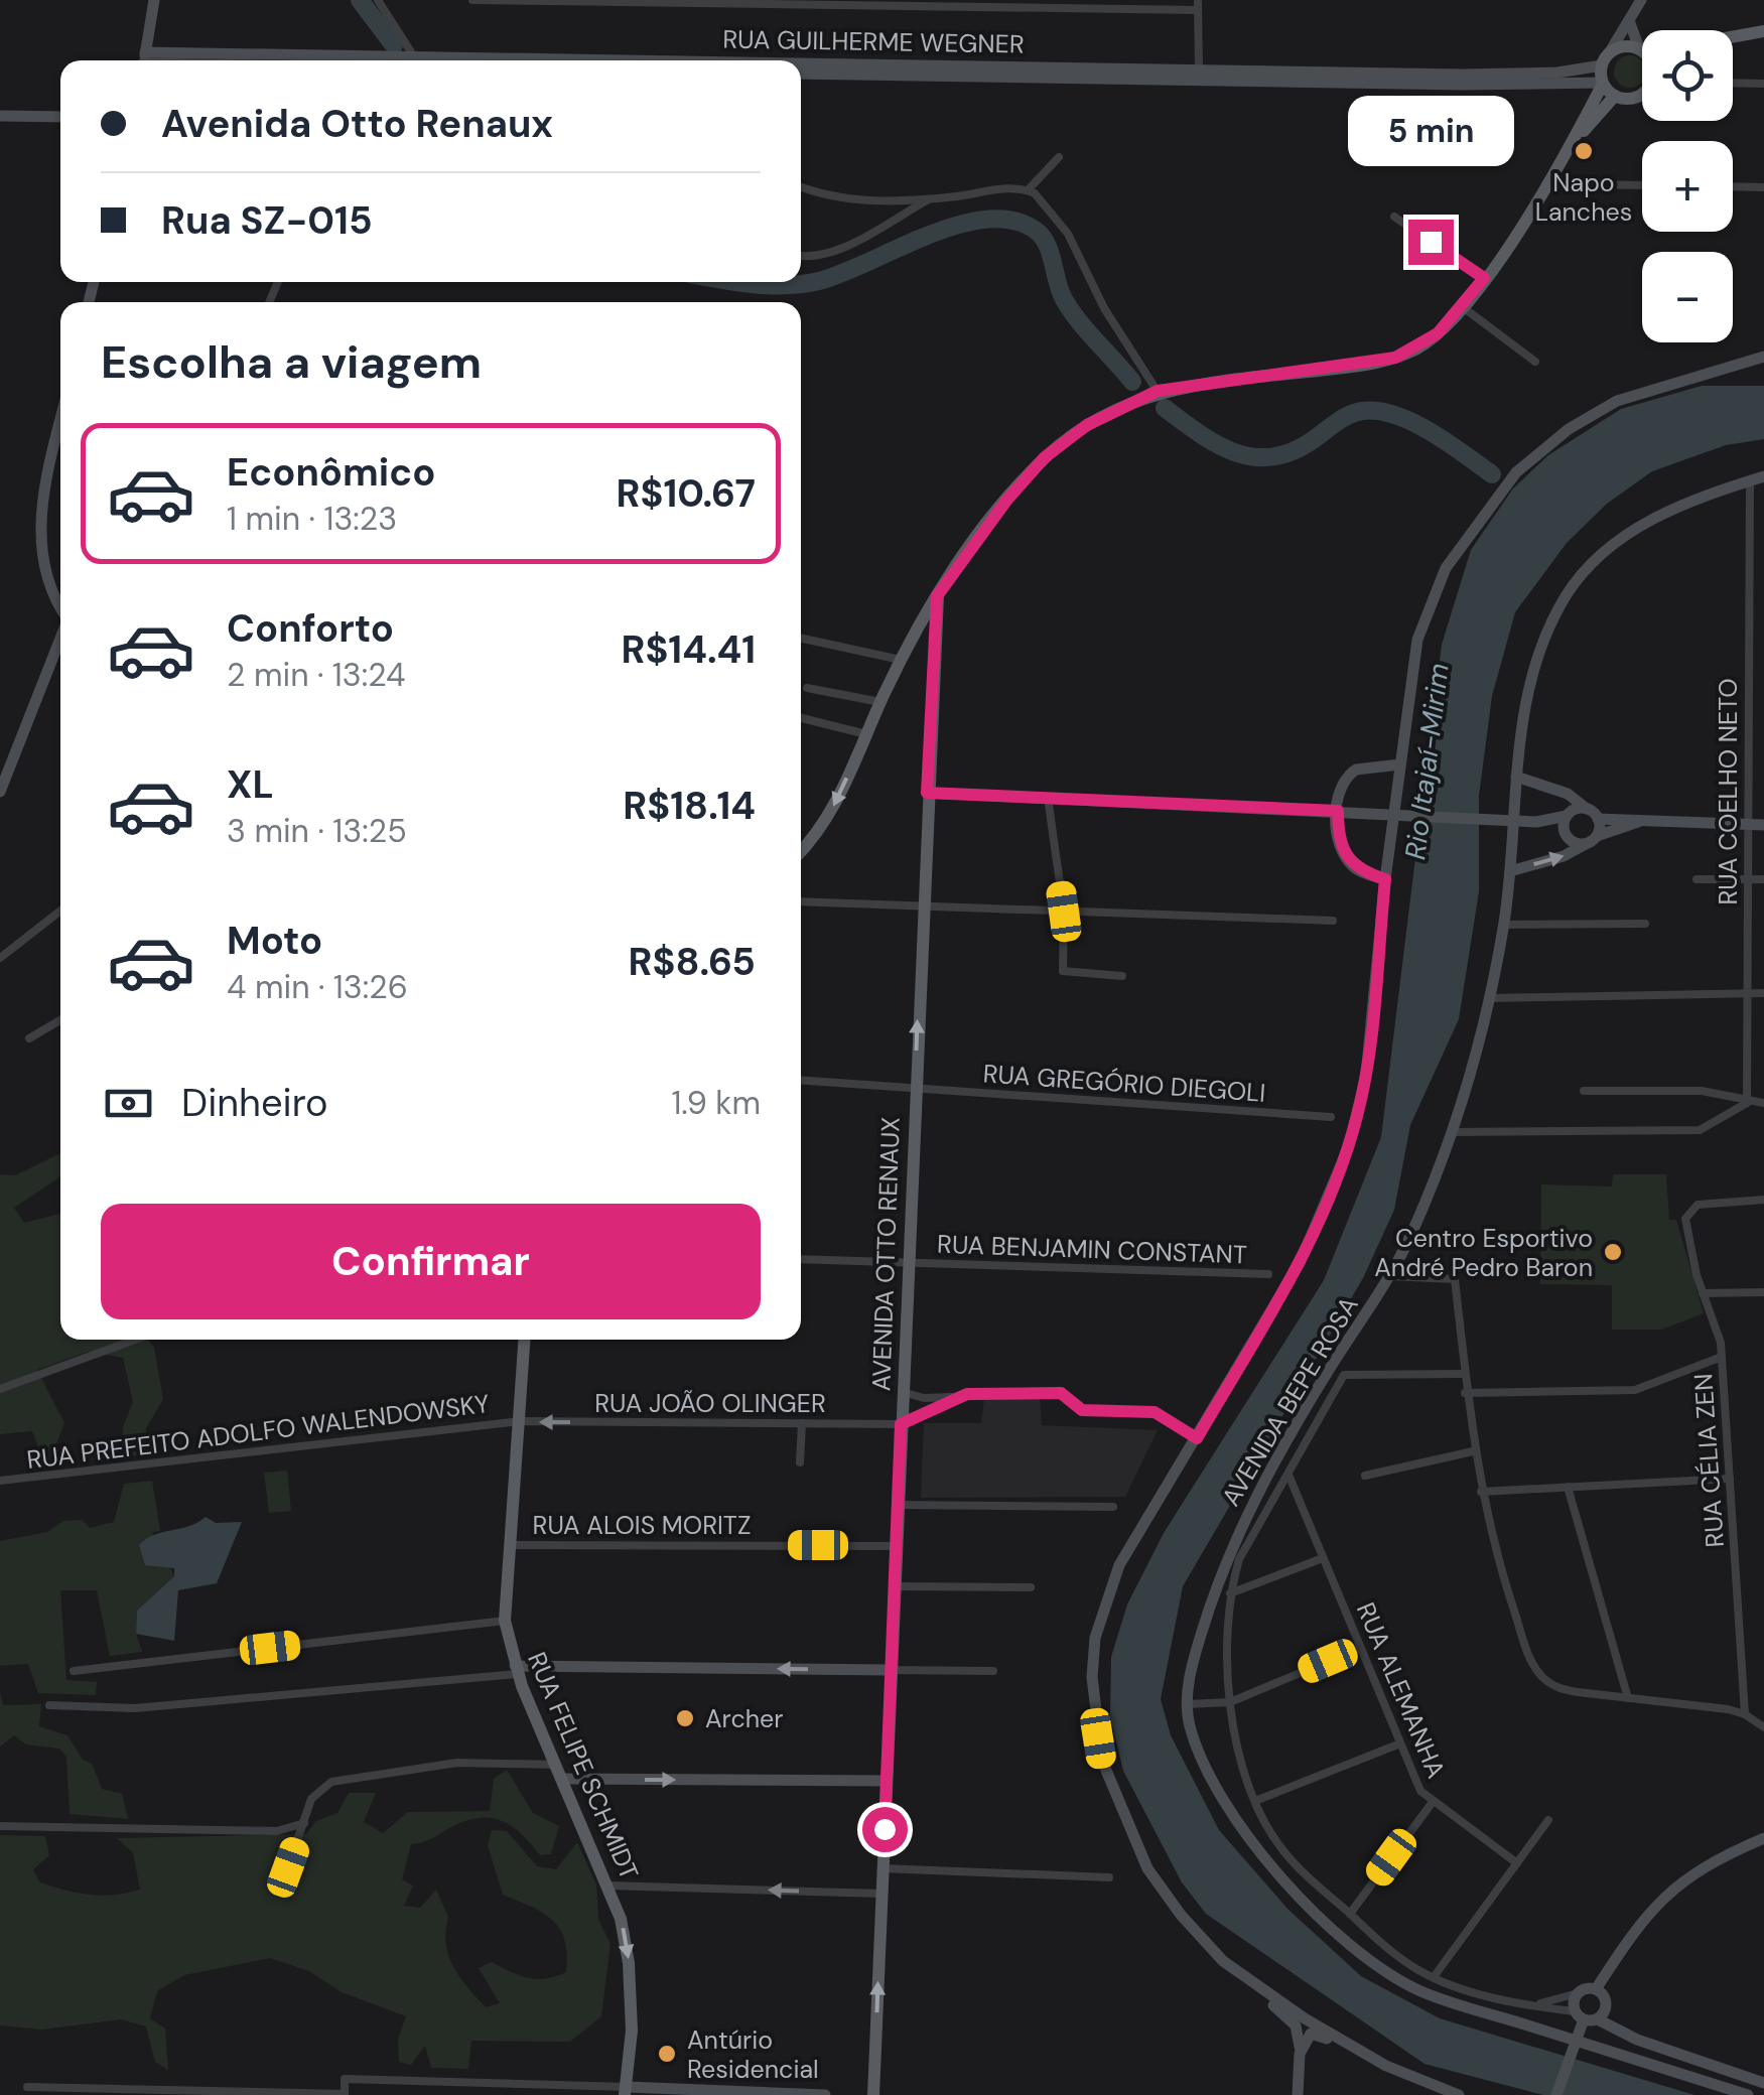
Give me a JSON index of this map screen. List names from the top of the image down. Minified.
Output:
{"streets":{"main road":["RUA GUILHERME WEGNER","AVENIDA OTTO RENAUX","AVENIDA BEPE ROSA","RUA FELIPE SCHMIDT"],"street":["RUA COELHO NETO","RUA GREGÓRIO DIEGOLI","RUA BENJAMIN CONSTANT","RUA JOÃO OLINGER","RUA PREFEITO ADOLFO WALENDOWSKY","RUA CÉLIA ZEN","RUA ALOIS MORITZ","RUA ALEMANHA"]},"crossings":[["RUA COELHO NETO","AVENIDA BEPE ROSA"],["RUA GREGÓRIO DIEGOLI","AVENIDA OTTO RENAUX"],["RUA BENJAMIN CONSTANT","AVENIDA OTTO RENAUX"],["AVENIDA OTTO RENAUX","RUA JOÃO OLINGER"],["AVENIDA OTTO RENAUX","RUA ALOIS MORITZ"],["RUA JOÃO OLINGER","RUA PREFEITO ADOLFO WALENDOWSKY"],["RUA JOÃO OLINGER","RUA FELIPE SCHMIDT"],["RUA PREFEITO ADOLFO WALENDOWSKY","RUA FELIPE SCHMIDT"],["RUA ALOIS MORITZ","RUA FELIPE SCHMIDT"]],"one_way":["RUA JOÃO OLINGER"],"water":["Rio Itajaí-Mirim"],"places":["Napo Lanches","Centro Esportivo André Pedro Baron","Archer","Antúrio Residencial"],"page":{"map_buttons":["+","−"],"banner":["Avenida Otto Renaux","Rua SZ-015"],"bubble":"5 min","heading":"Escolha a viagem","list":[{"name":"Econômico","note":"1 min · 13:23","value":"R$10.67"},{"name":"Conforto","note":"2 min · 13:24","value":"R$14.41"},{"name":"XL","note":"3 min · 13:25","value":"R$18.14"},{"name":"Moto","note":"4 min · 13:26","value":"R$8.65"}],"pay":["Dinheiro","1.9 km"],"buttons":"Confirmar"}}
